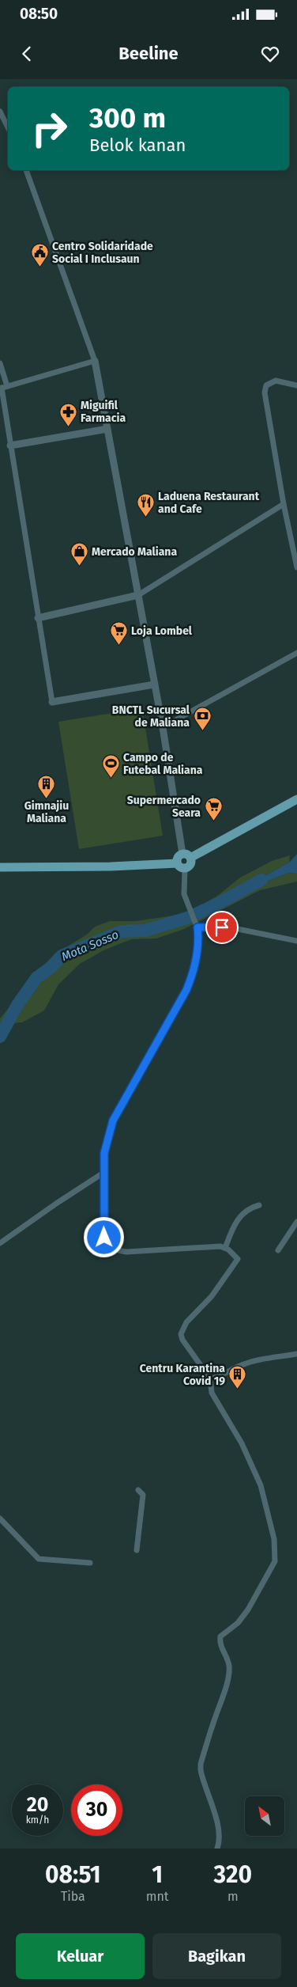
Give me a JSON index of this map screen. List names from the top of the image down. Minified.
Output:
{"water":["Mota Sosso"],"places":{"public building":["Centro Solidaridade Social I Inclusaun"],"pharmacy":["Miguifil Farmacia"],"restaurant":["Laduena Restaurant and Cafe"],"shop":["Mercado Maliana"],"supermarket":["Loja Lombel","Supermercado Seara"],"bank":["BNCTL Sucursal de Maliana"],"sports":["Campo de Futebal Maliana"],"building":["Gimnajiu Maliana","Centru Karantina Covid 19"]},"north":"top left","page":{"status":"08:50","header":"Beeline","turn":["300 m","Belok kanan"],"speed":"20 km/h","limit":"30","eta":["08:51","Tiba","1","mnt","320","m"],"buttons":["Keluar","Bagikan"]}}
